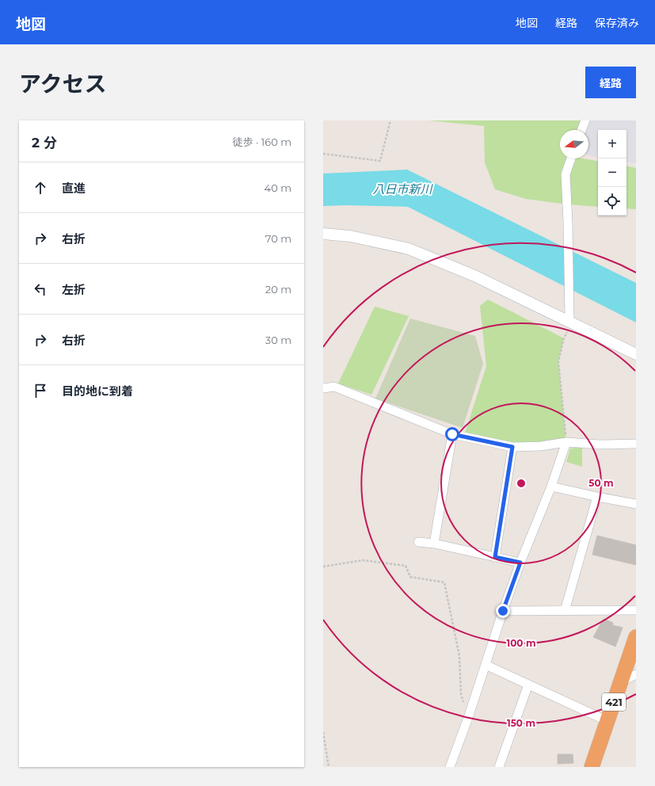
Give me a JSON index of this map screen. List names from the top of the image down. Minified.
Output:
{"streets":{"highway":["421"]},"water":["八日市新川"],"north":"left","page":{"header":"地図","nav":["地図","経路","保存済み"],"title":"アクセス","buttons":"経路","heading":["2 分","徒歩 · 160 m"],"map_buttons":["+","−"],"list":[["直進","40 m"],["右折","70 m"],["左折","20 m"],["右折","30 m"],"目的地に到着"]},"rings":["50 m","100 m","150 m"]}
